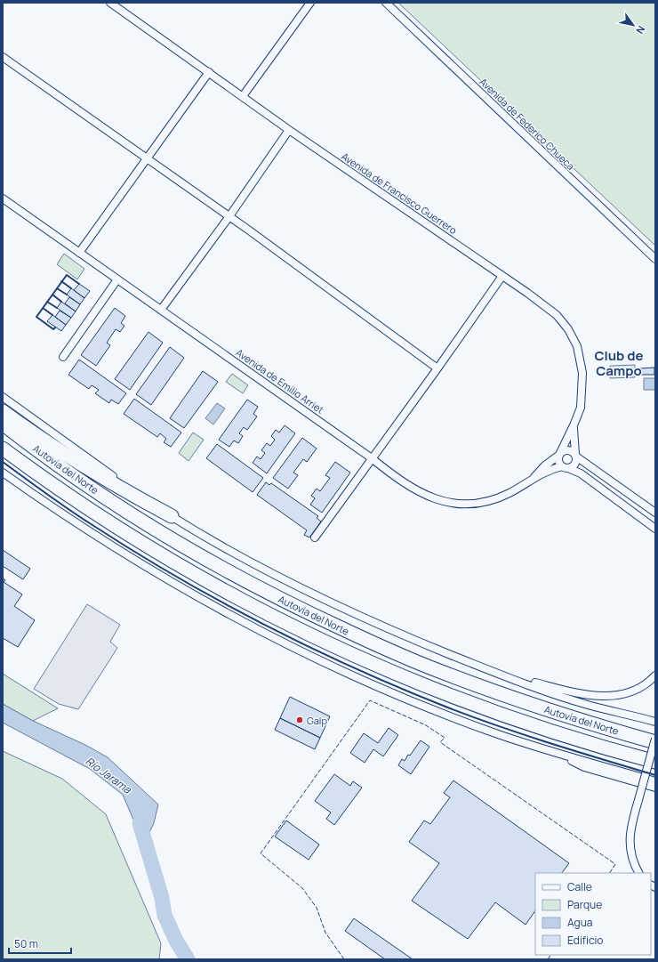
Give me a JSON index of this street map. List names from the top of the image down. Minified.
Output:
{"streets":{"highway":["Autovía del Norte"],"street":["Avenida de Federico Chueca","Avenida de Francisco Guerrero","Avenida de Emilio Arriet"]},"crossings":[["Avenida de Francisco Guerrero","Avenida de Emilio Arriet"]],"districts":["Club de Campo"],"water":["Río Jarama"],"places":["Galp"],"legend":["Calle","Parque","Agua","Edificio"],"scale_bar":"50 m","north":"bottom right"}
